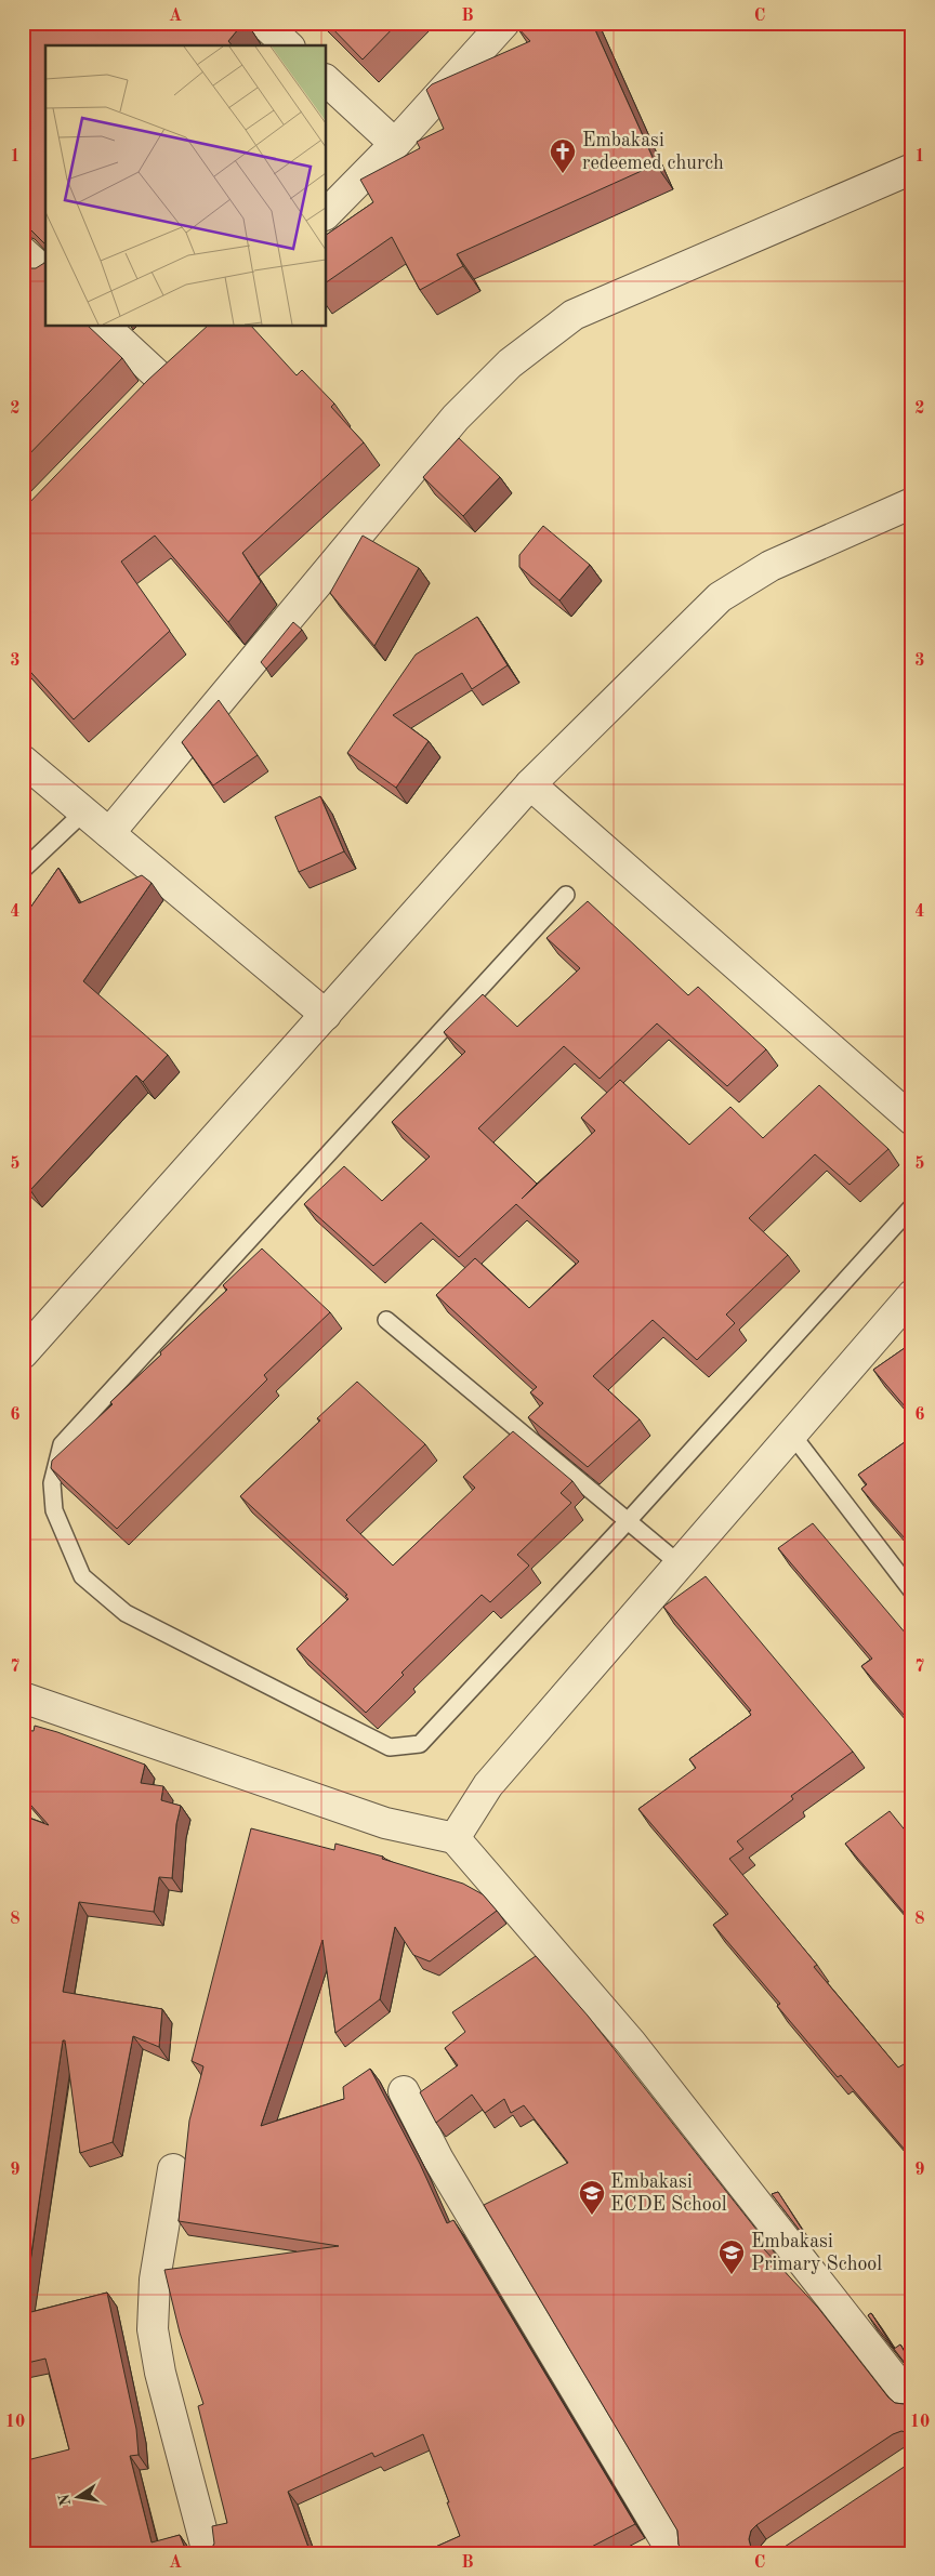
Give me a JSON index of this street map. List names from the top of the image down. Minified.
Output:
{"places":{"church":["Embakasi redeemed church"],"school or university":["Embakasi ECDE School","Embakasi Primary School"]},"north":"left","grid":{"columns":["A","B","C"],"rows":["1","2","3","4","5","6","7","8","9","10"]}}
